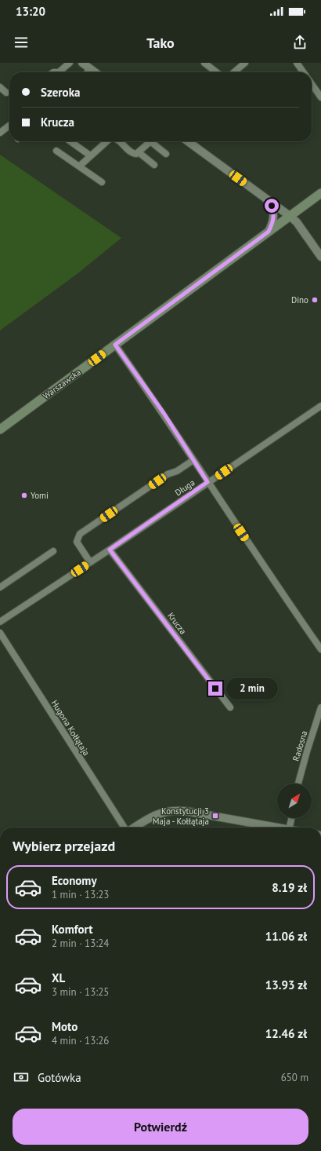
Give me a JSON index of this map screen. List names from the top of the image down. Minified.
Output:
{"streets":{"main road":["Warszawska"],"street":["Długa","Krucza","Hugona Kołłątaja","Radosna"]},"crossings":[["Długa","Krucza"]],"places":{"other":["Dino","Yomi"],"transit":["Konstytucji 3 Maja - Kołłątaja"]},"north":"top right","page":{"status":"13:20","header":"Tako","banner":["Szeroka","Krucza"],"bubble":"2 min","heading":"Wybierz przejazd","list":[{"name":"Economy","note":"1 min · 13:23","value":"8.19 zł"},{"name":"Komfort","note":"2 min · 13:24","value":"11.06 zł"},{"name":"XL","note":"3 min · 13:25","value":"13.93 zł"},{"name":"Moto","note":"4 min · 13:26","value":"12.46 zł"}],"pay":["Gotówka","650 m"],"buttons":"Potwierdź"}}
